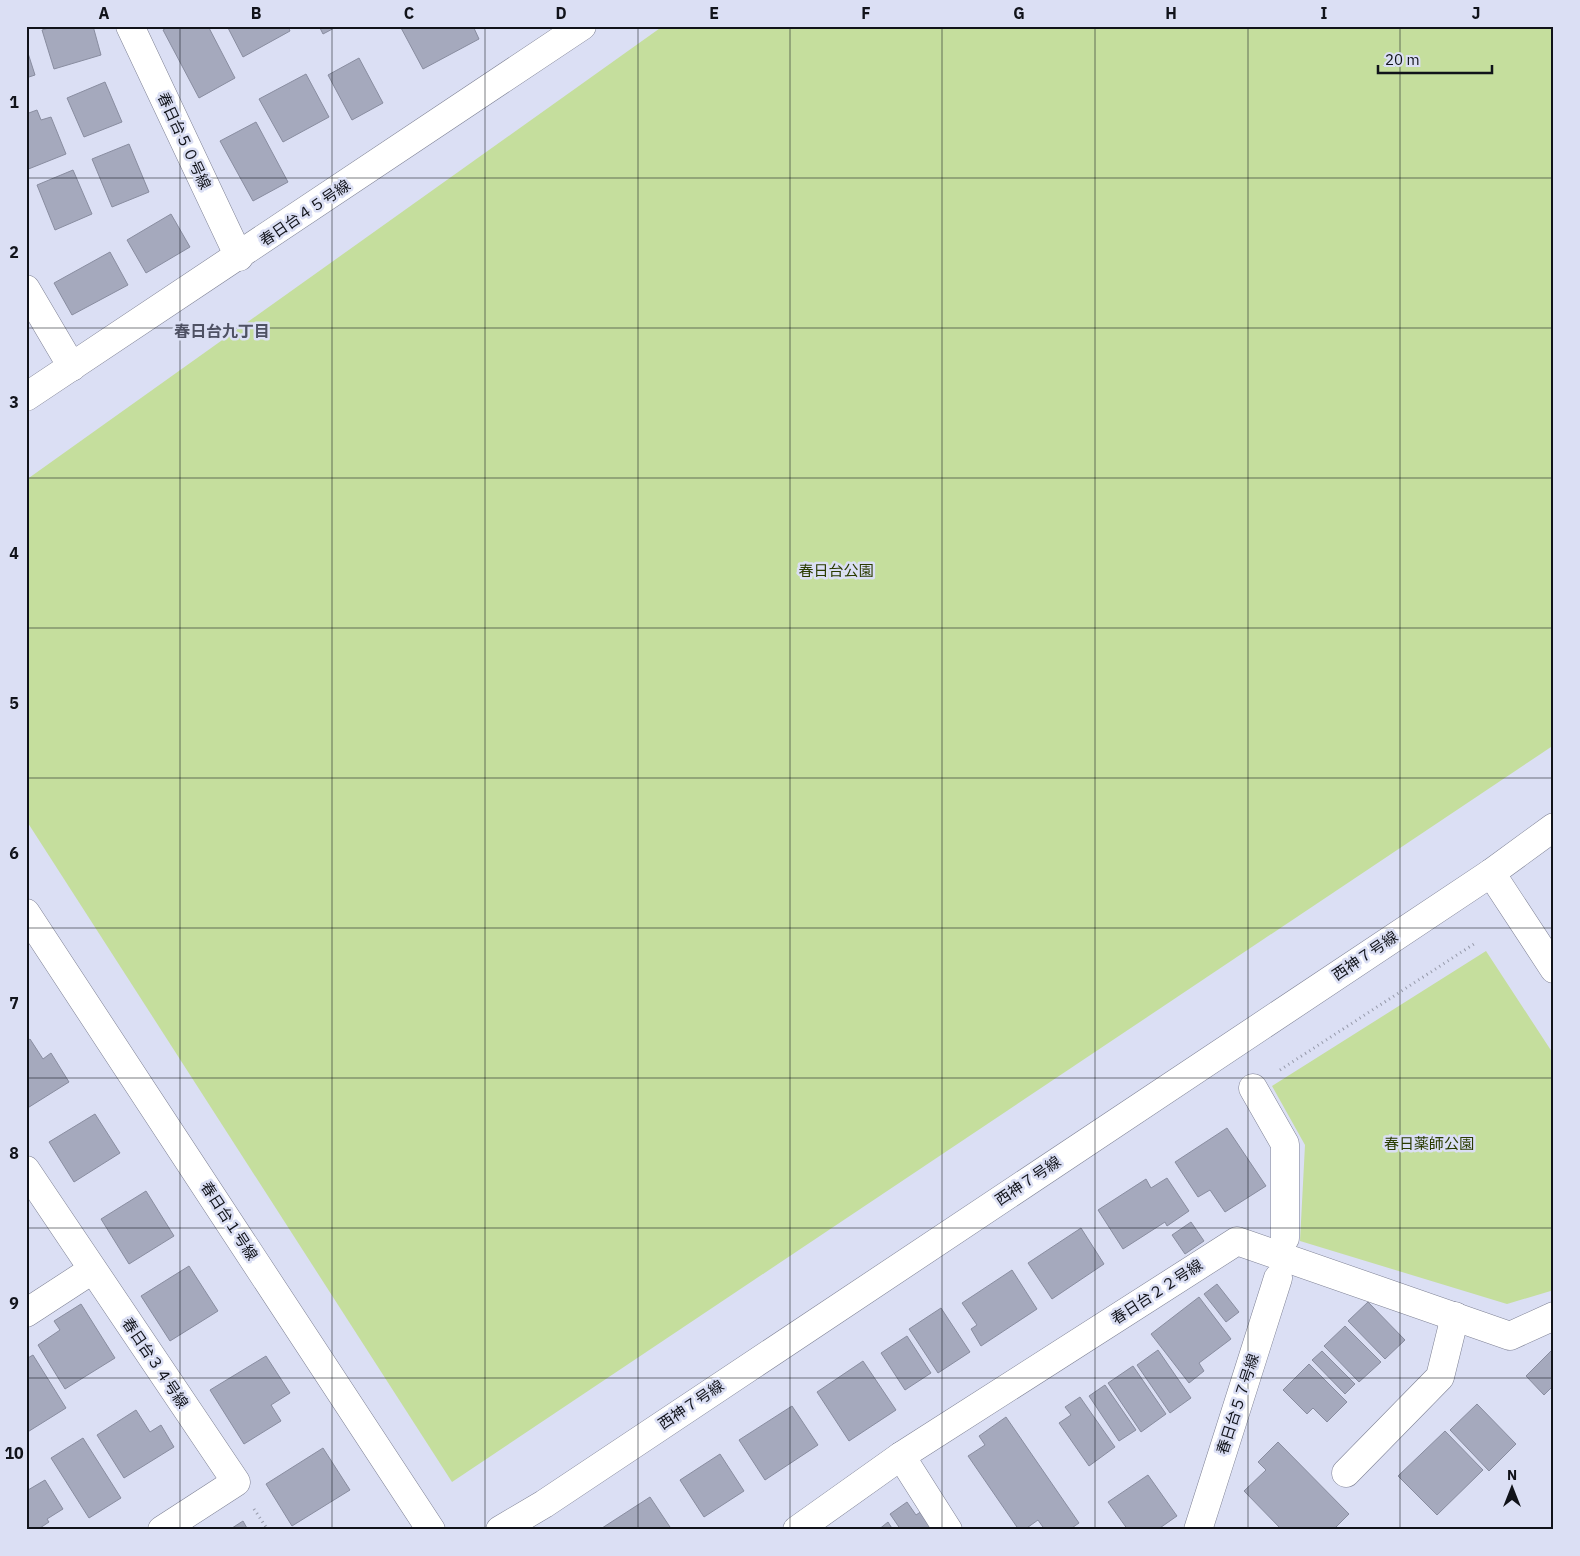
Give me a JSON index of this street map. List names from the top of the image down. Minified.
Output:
{"streets":{"street":["春日台５０号線","春日台４５号線","西神７号線","春日台１号線","春日台２２号線","春日台３４号線","春日台５７号線"]},"crossings":[["春日台５０号線","春日台４５号線"]],"districts":["春日台九丁目"],"parks":["春日台公園","春日薬師公園"],"scale_bar":"20 m","north":"top","grid":{"columns":["A","B","C","D","E","F","G","H","I","J"],"rows":["1","2","3","4","5","6","7","8","9","10"]}}
